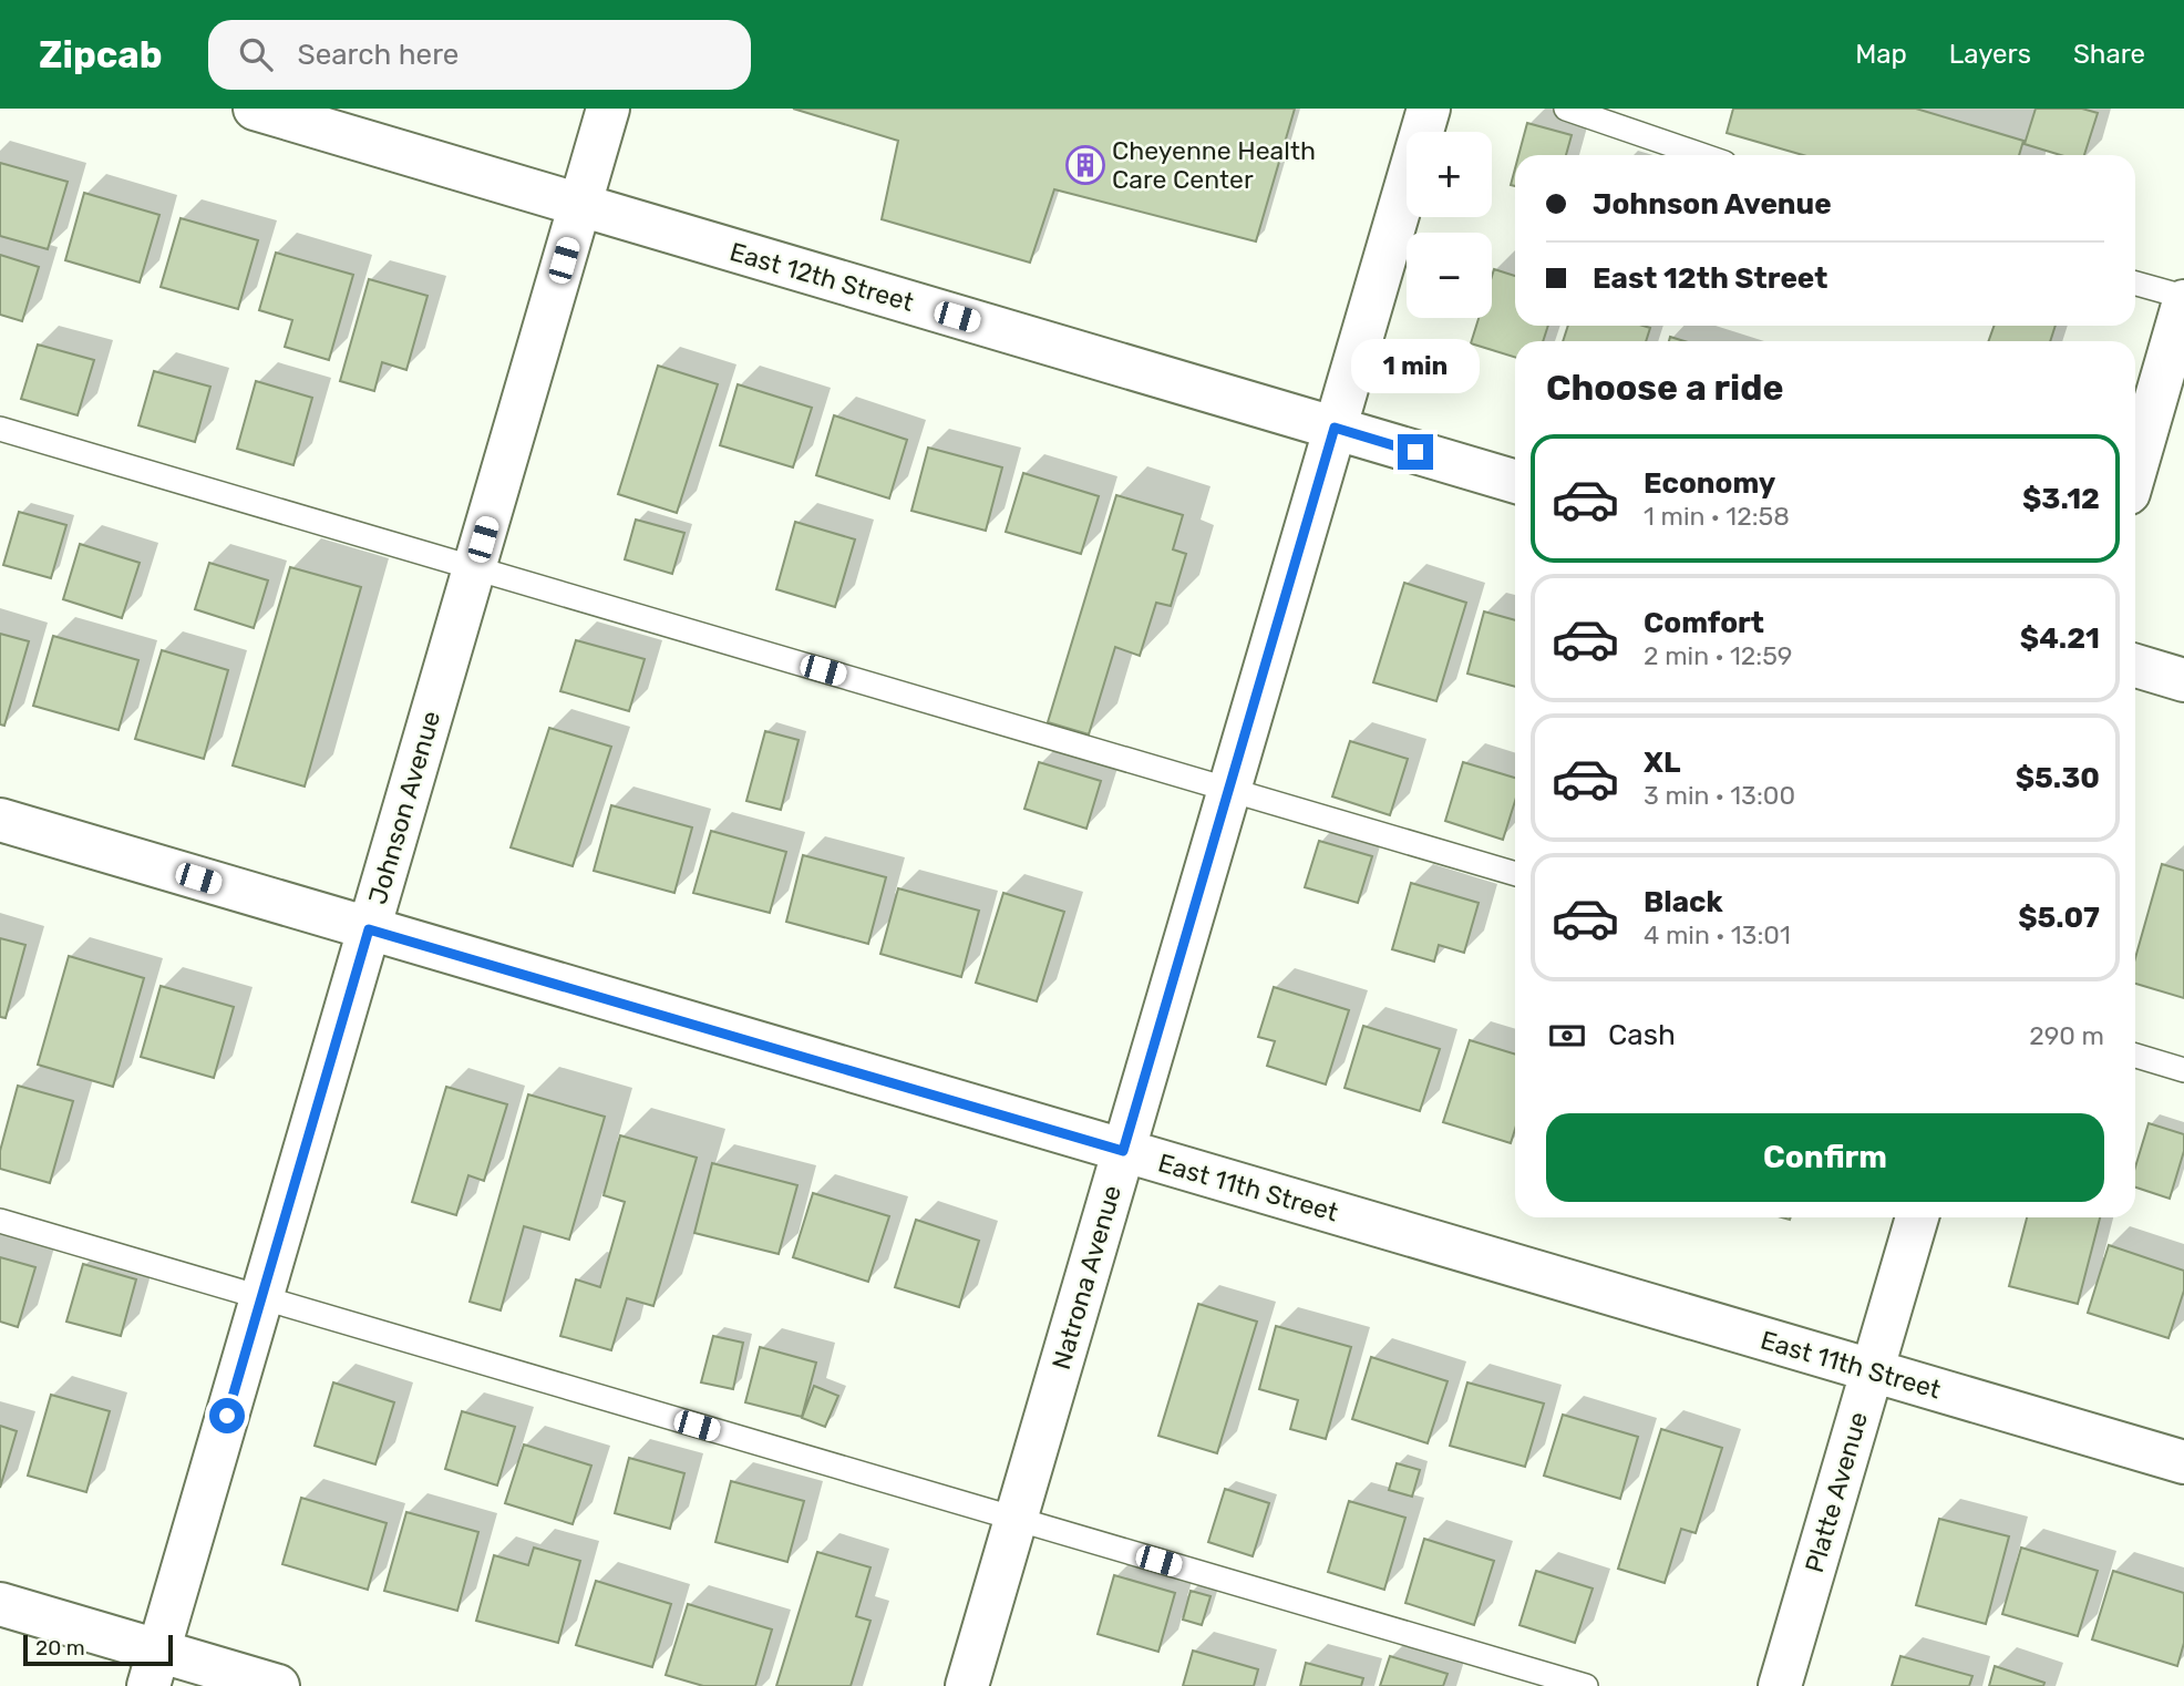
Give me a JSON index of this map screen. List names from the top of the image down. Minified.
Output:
{"streets":{"street":["East 12th Street","Johnson Avenue","East 11th Street","Natrona Avenue","Platte Avenue"]},"crossings":[["East 12th Street","Johnson Avenue"],["East 12th Street","Natrona Avenue"],["Johnson Avenue","East 11th Street"],["East 11th Street","Natrona Avenue"],["East 11th Street","Platte Avenue"]],"places":{"building":["Cheyenne Health Care Center"]},"scale_bar":"20 m","page":{"header":"Zipcab","search":"Search here","nav":["Map","Layers","Share"],"map_buttons":["+","−"],"banner":["Johnson Avenue","East 12th Street"],"bubble":"1 min","heading":"Choose a ride","list":[{"name":"Economy","note":"1 min · 12:58","value":"$3.12"},{"name":"Comfort","note":"2 min · 12:59","value":"$4.21"},{"name":"XL","note":"3 min · 13:00","value":"$5.30"},{"name":"Black","note":"4 min · 13:01","value":"$5.07"}],"pay":["Cash","290 m"],"buttons":"Confirm","scale":"20 m"}}
